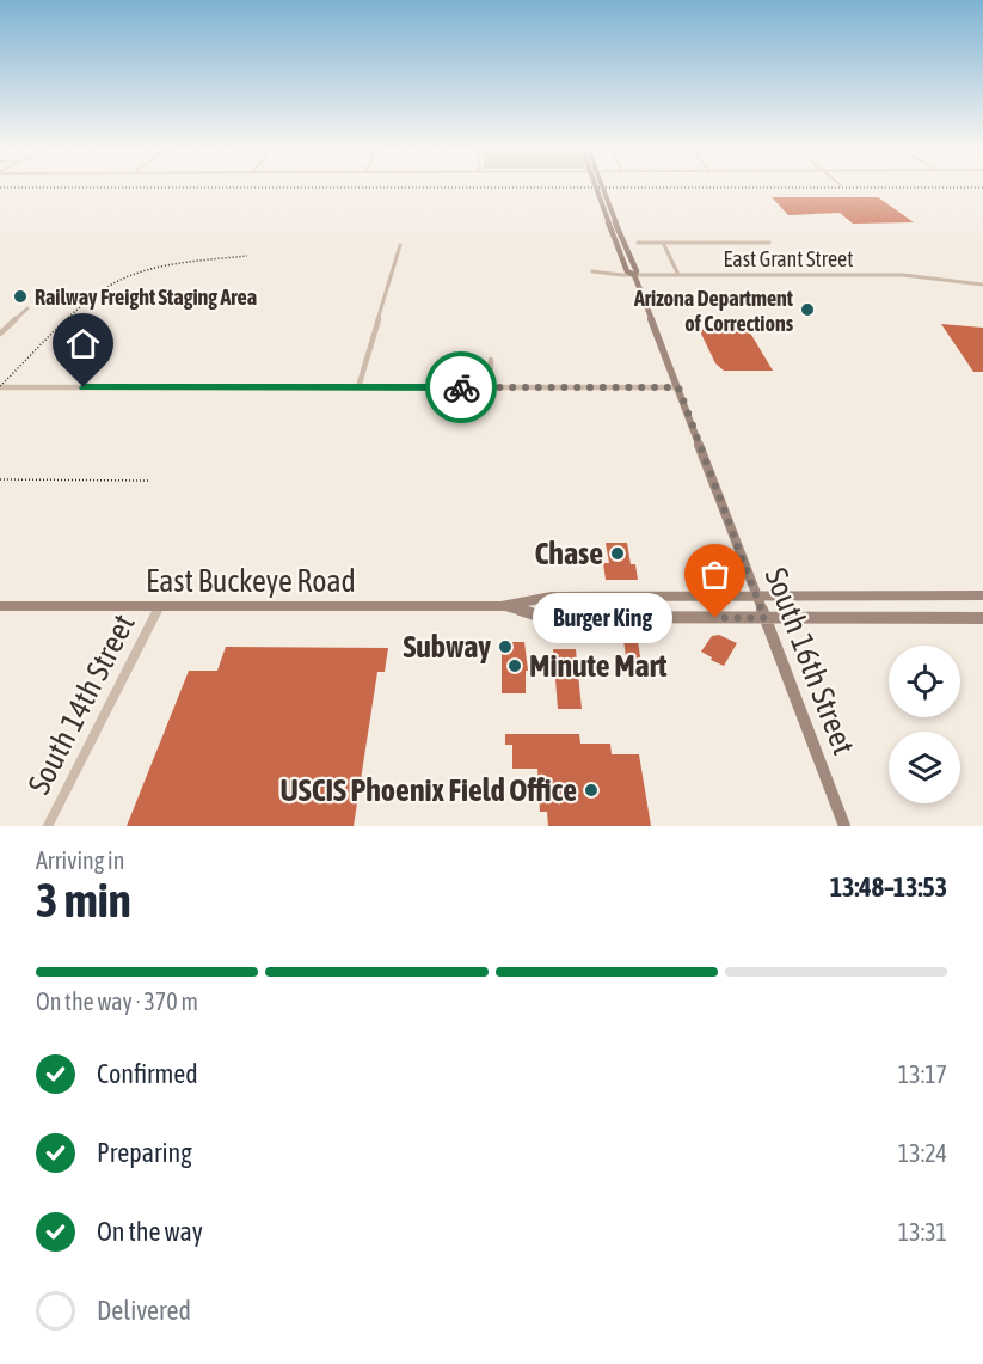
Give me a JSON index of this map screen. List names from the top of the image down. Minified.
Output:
{"streets":{"main road":["East Buckeye Road","South 16th Street"],"street":["East Grant Street","South 14th Street"]},"crossings":[["East Grant Street","South 16th Street"],["East Buckeye Road","South 16th Street"],["East Buckeye Road","South 14th Street"]],"places":["Railway Freight Staging Area","Arizona Department of Corrections","Chase","Burger King","Subway","Minute Mart","USCIS Phoenix Field Office"],"page":{"bubble":"Burger King","heading":["3 min","Arriving in","13:48–13:53"],"bar":"On the way · 370 m","list":[["Confirmed","13:17"],["Preparing","13:24"],["On the way","13:31"],"Delivered"]}}
